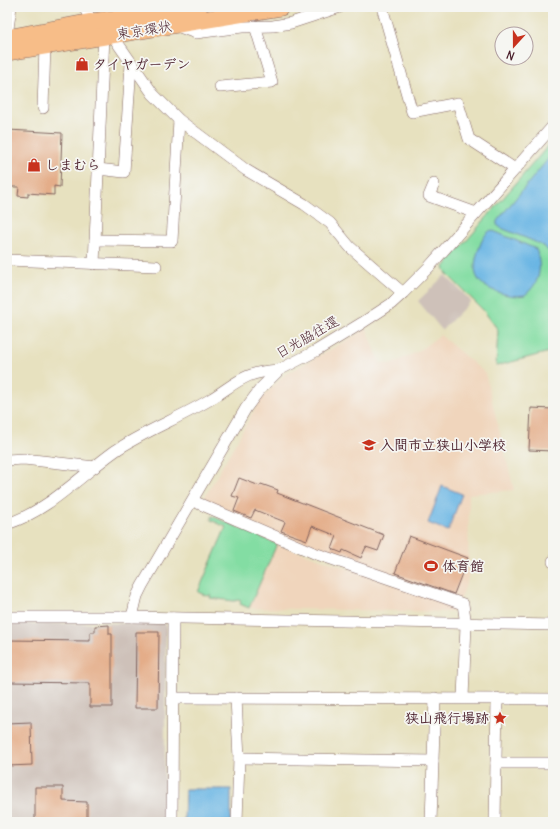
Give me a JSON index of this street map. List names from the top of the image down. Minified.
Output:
{"streets":{"highway":["東京環状"],"street":["日光脇往還"]},"places":{"shop":["タイヤガーデン","しまむら"],"school or university":["入間市立狭山小学校"],"sports":["体育館"],"place":["狭山飛行場跡"]},"north":"bottom"}
